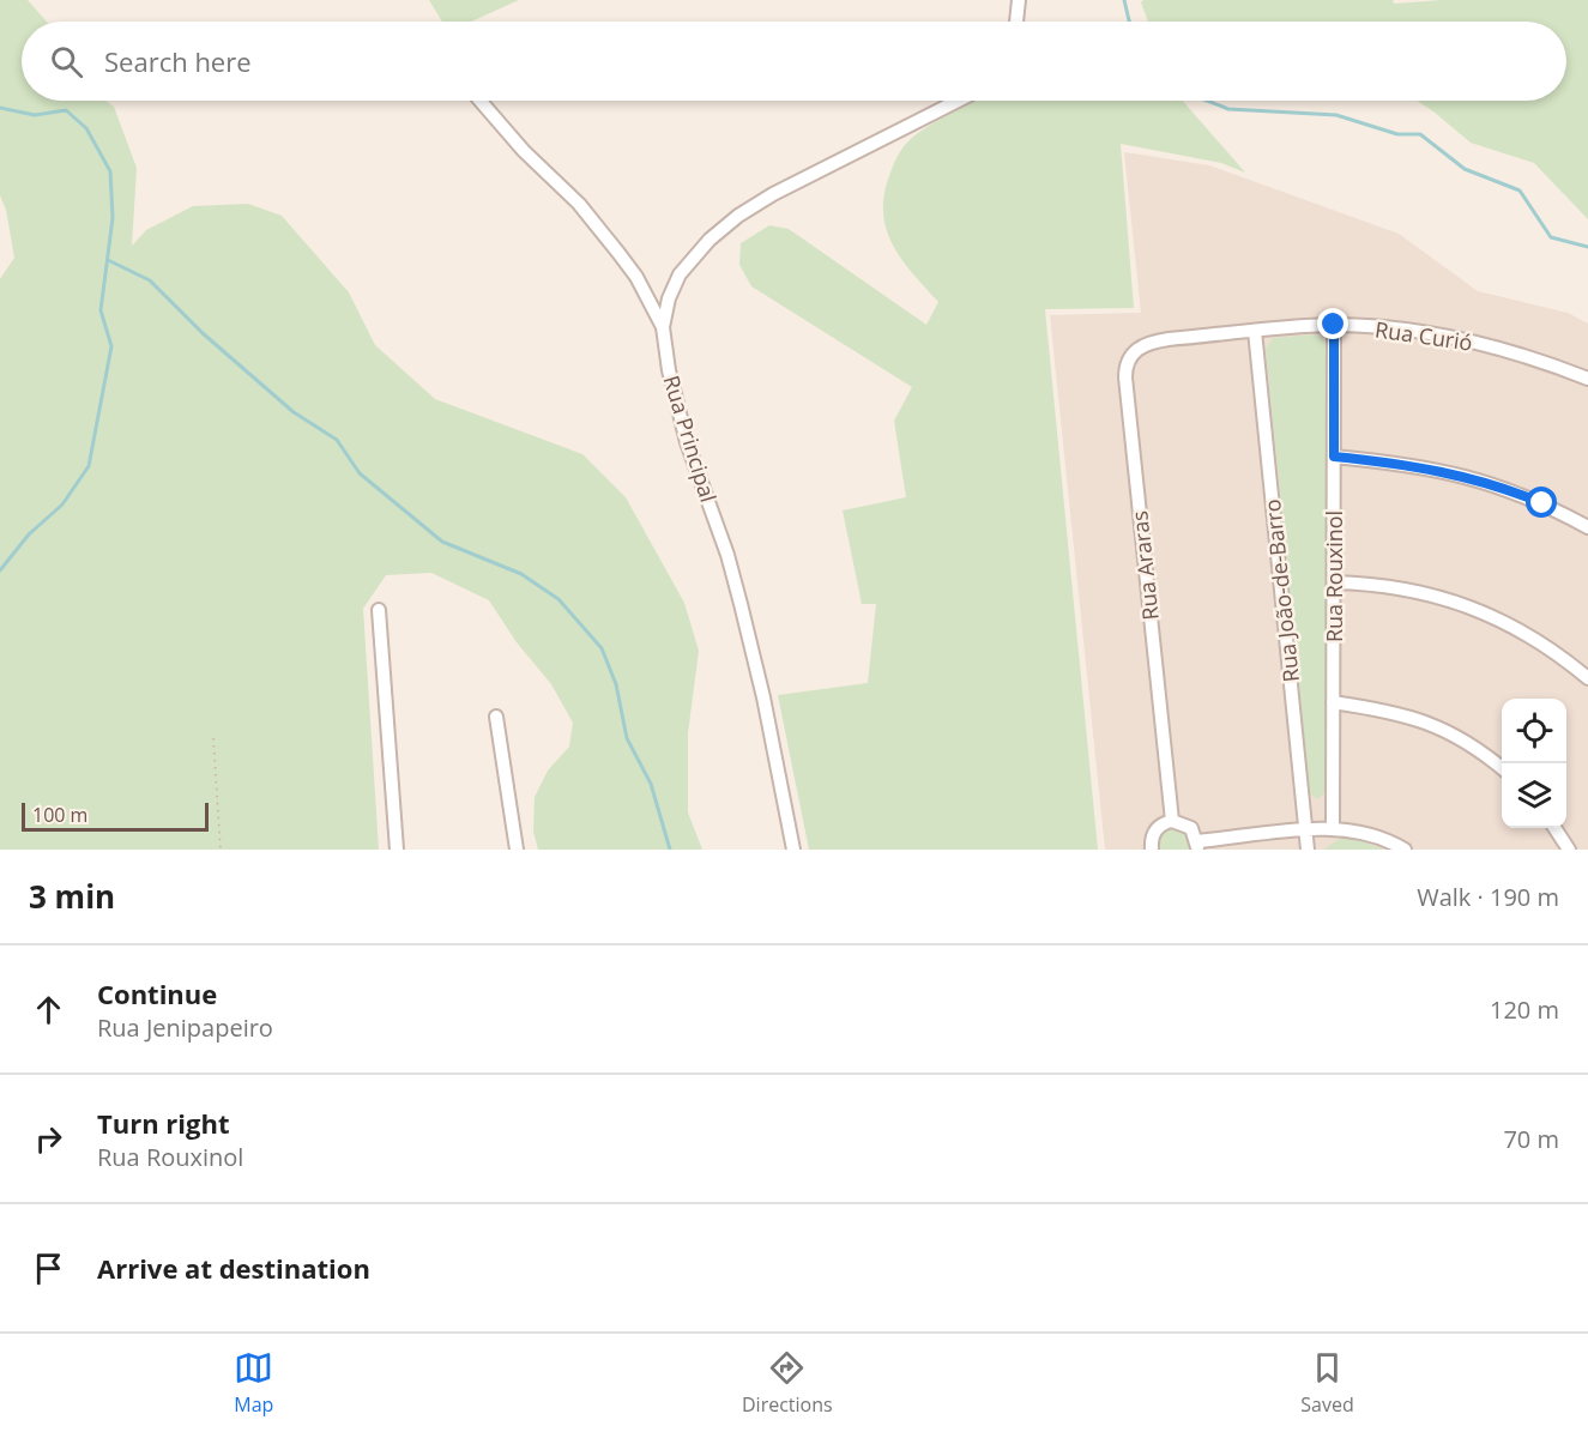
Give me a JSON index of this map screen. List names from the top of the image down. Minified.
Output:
{"streets":{"street":["Rua Curió","Rua Principal","Rua Araras","Rua Rouxinol","Rua João-de-Barro"]},"crossings":[["Rua Curió","Rua Araras"],["Rua Curió","Rua Rouxinol"],["Rua Curió","Rua João-de-Barro"]],"scale_bar":"100 m","page":{"search":"Search here","scale":"100 m","heading":["3 min","Walk · 190 m"],"list":[["Continue","Rua Jenipapeiro","120 m"],["Turn right","Rua Rouxinol","70 m"],"Arrive at destination"],"nav":["Map","Directions","Saved"]}}
